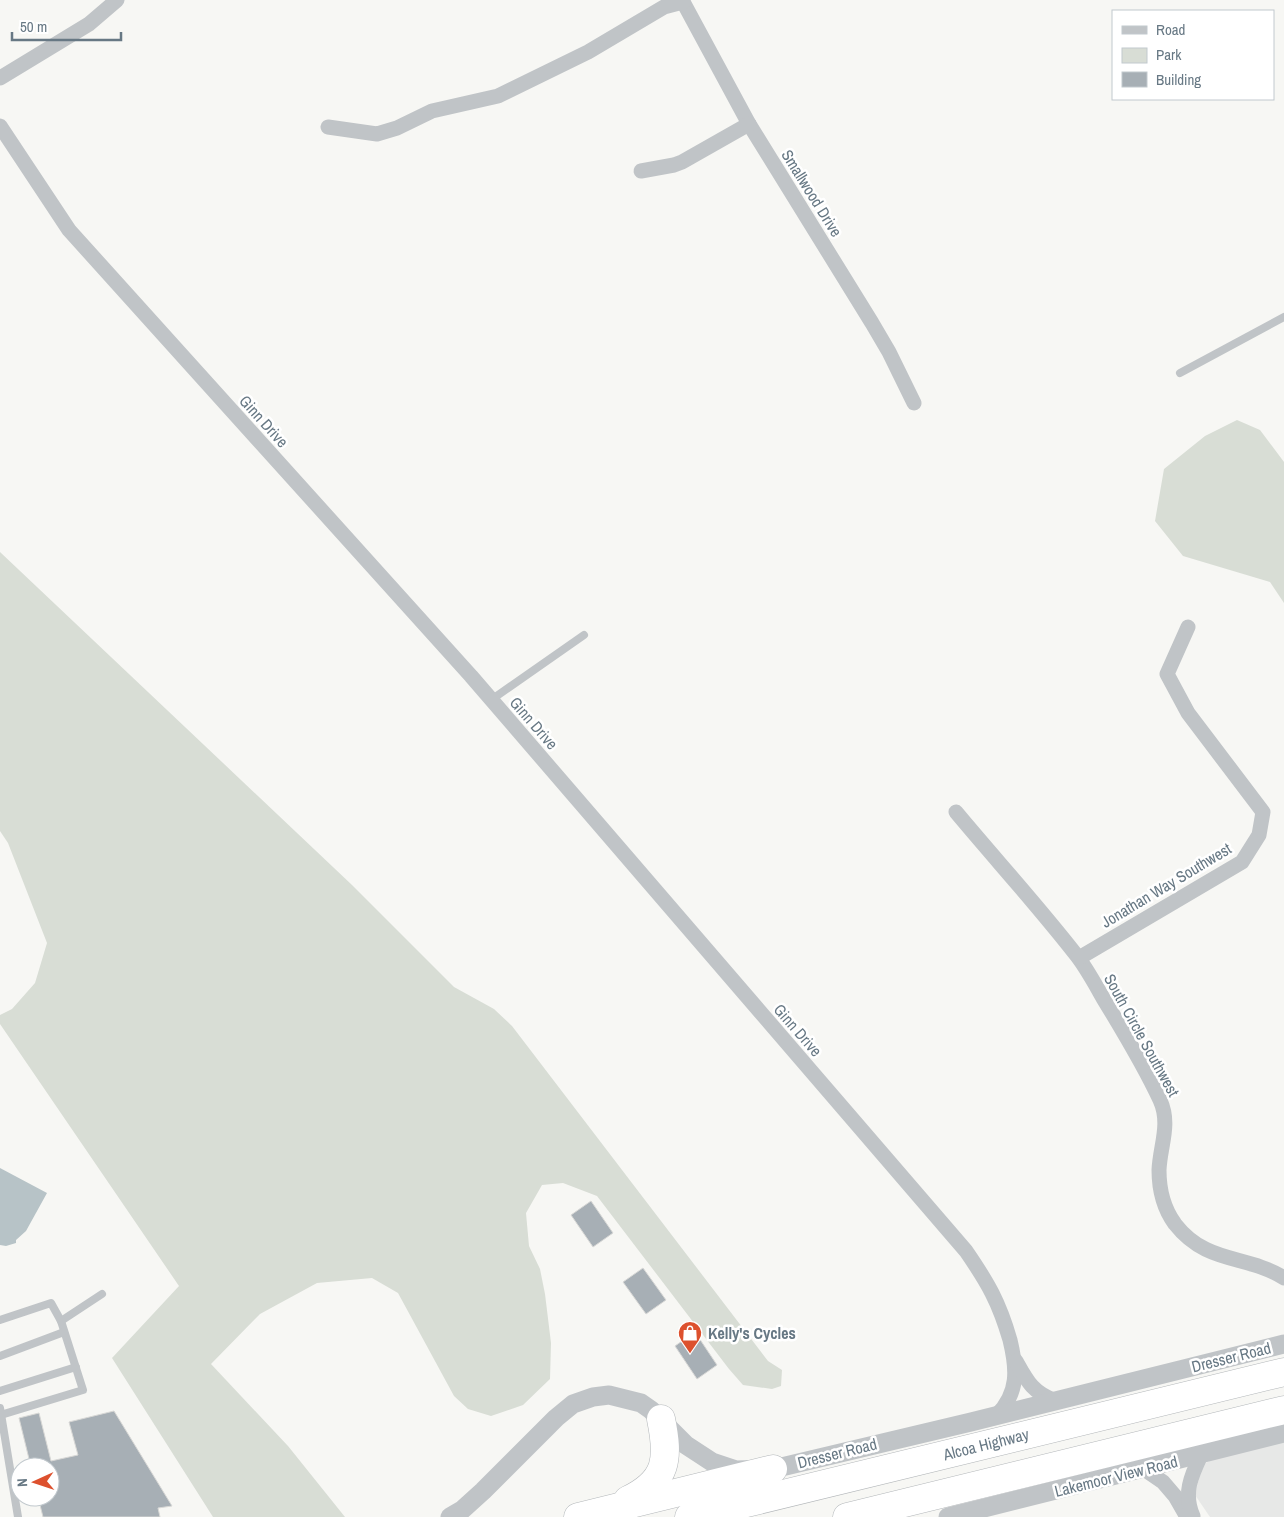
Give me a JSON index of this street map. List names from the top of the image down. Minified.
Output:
{"streets":{"highway":["Alcoa Highway"],"street":["Smallwood Drive","Ginn Drive","Jonathan Way Southwest","South Circle Southwest","Dresser Road","Lakemoor View Road"]},"crossings":[["Ginn Drive","Dresser Road"],["Jonathan Way Southwest","South Circle Southwest"]],"places":{"shop":["Kelly's Cycles"]},"legend":["Road","Park","Building"],"scale_bar":"50 m","north":"left"}
